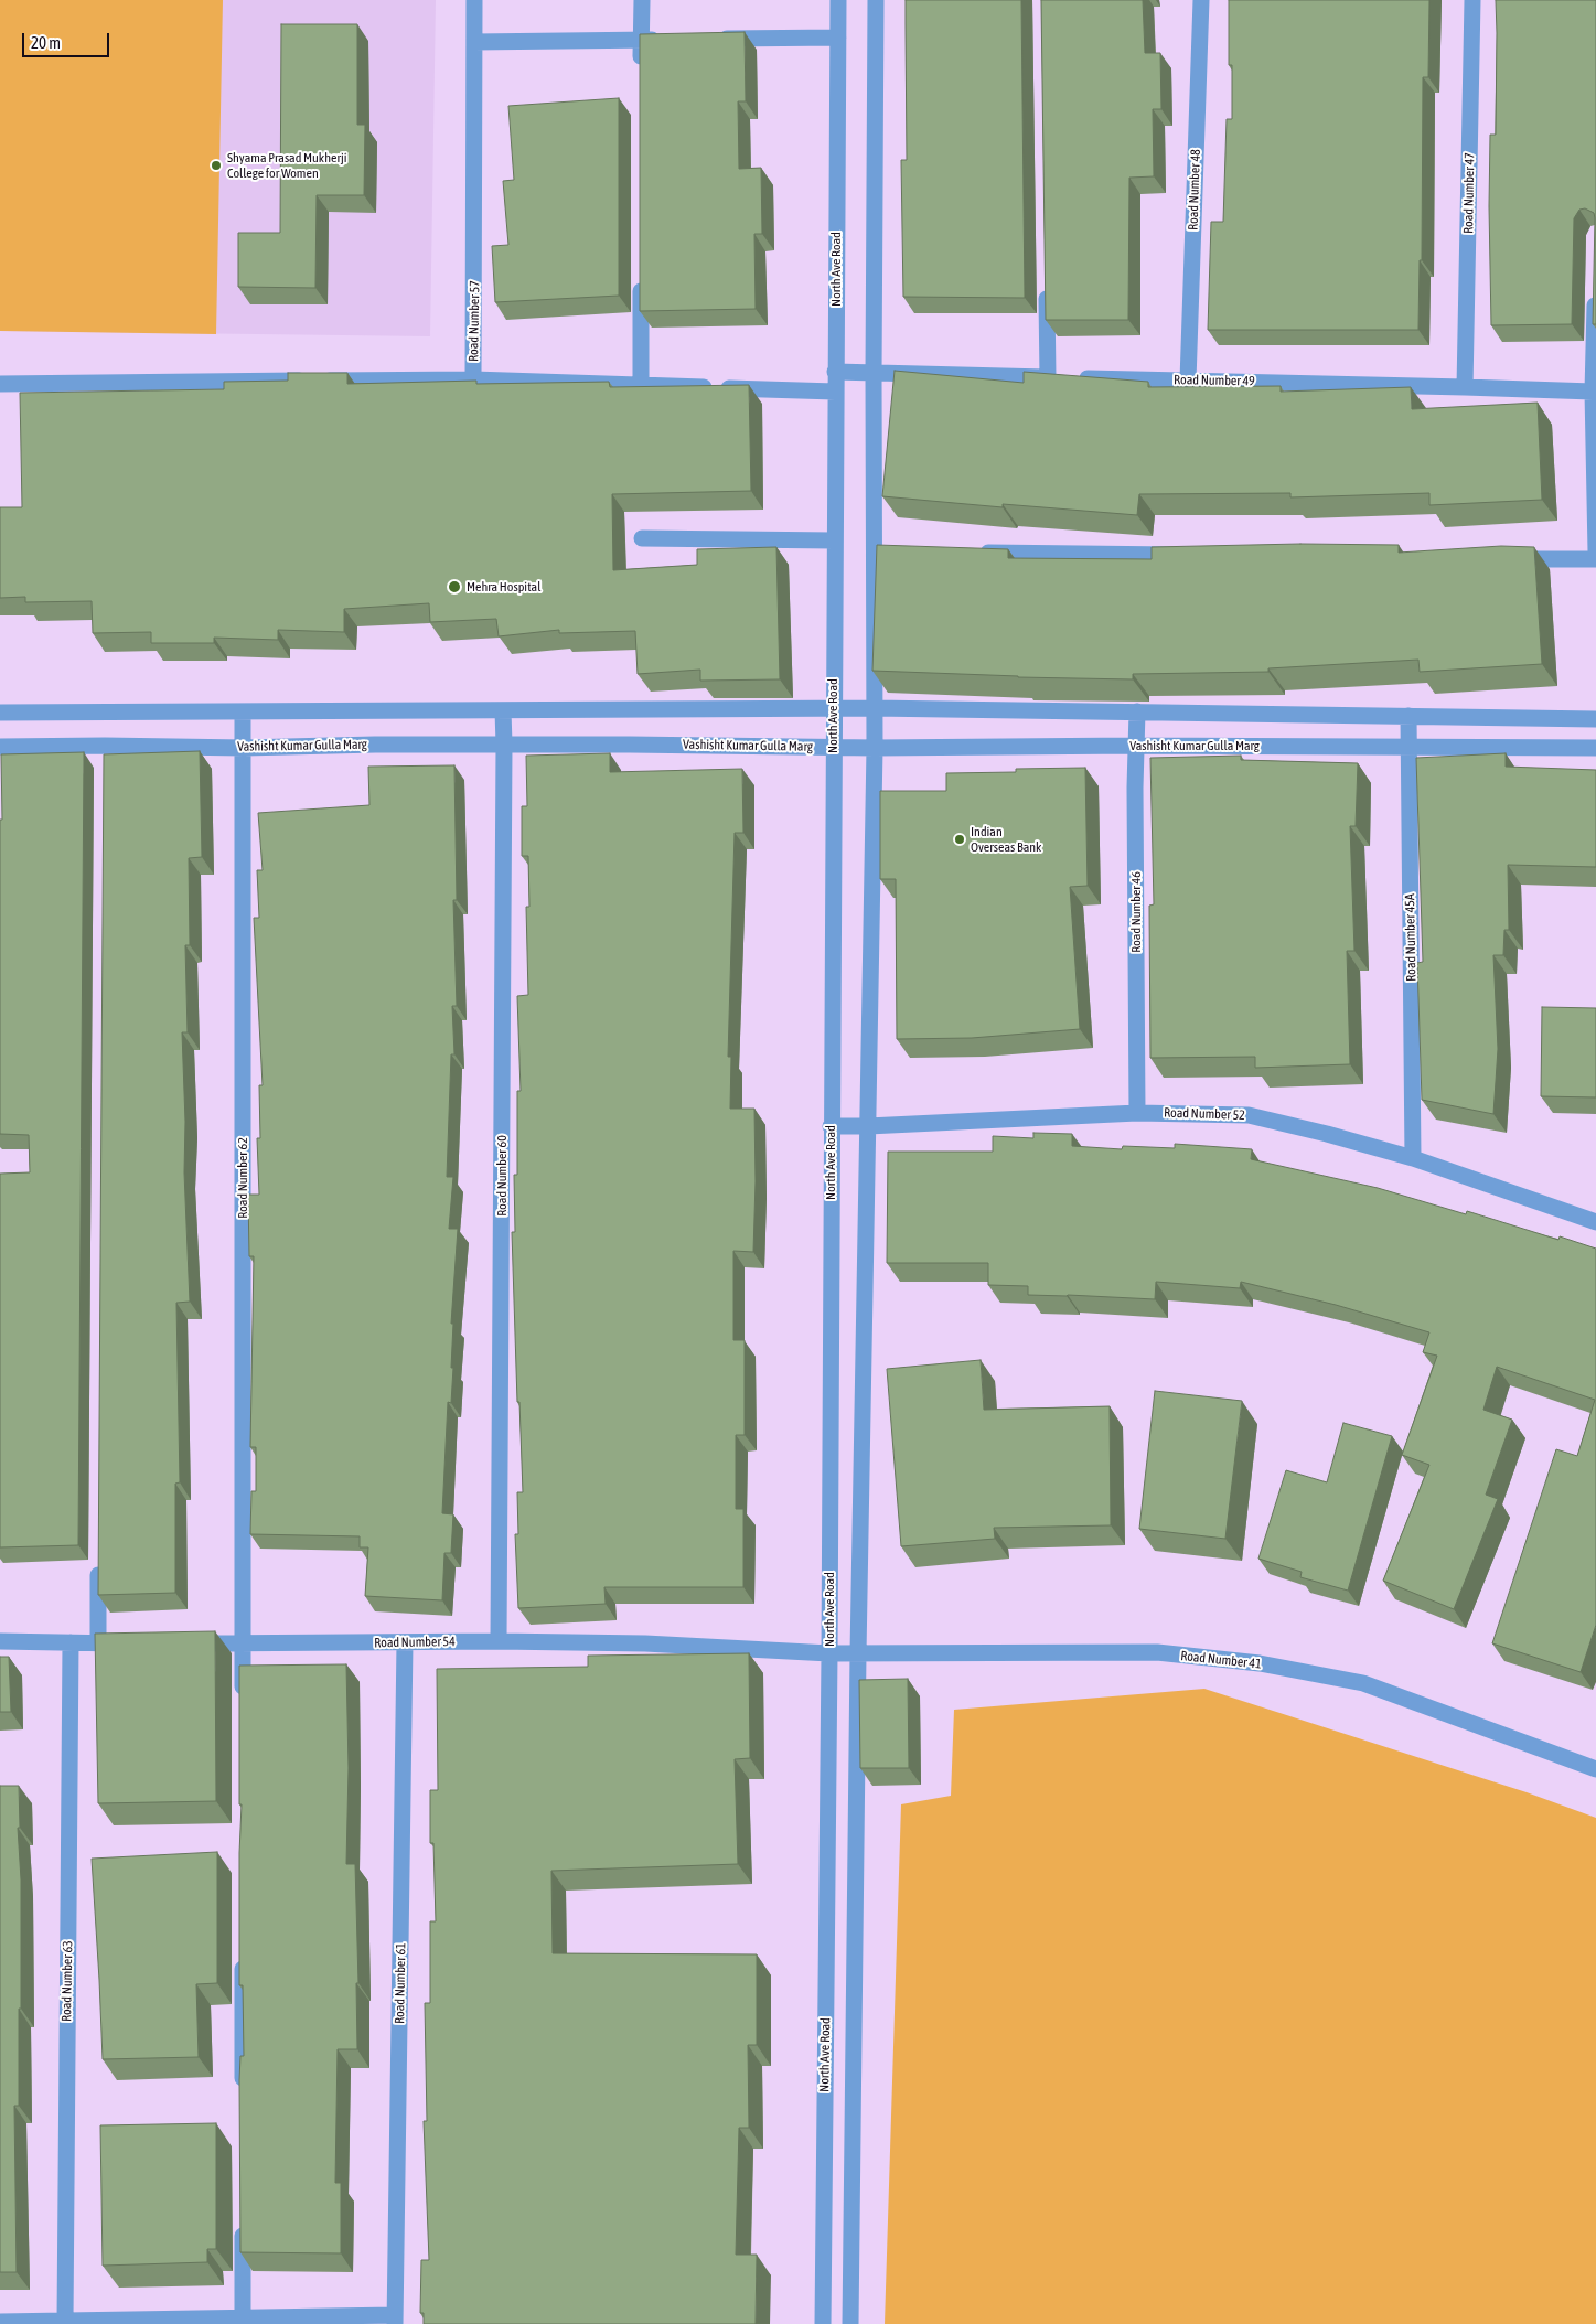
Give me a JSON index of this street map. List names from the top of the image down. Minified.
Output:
{"streets":{"street":["Road Number 48","Road Number 47","North Ave Road","Road Number 57","Road Number 49","Vashisht Kumar Gulla Marg","Road Number 46","Road Number 45A","Road Number 52","Road Number 60","Road Number 62","Road Number 54","Road Number 41","Road Number 63","Road Number 61"]},"crossings":[["Road Number 48","Road Number 49"],["Road Number 47","Road Number 49"],["North Ave Road","Road Number 57"],["North Ave Road","Road Number 49"],["North Ave Road","Vashisht Kumar Gulla Marg"],["North Ave Road","Road Number 52"],["North Ave Road","Road Number 54"],["North Ave Road","Road Number 41"],["Vashisht Kumar Gulla Marg","Road Number 46"],["Vashisht Kumar Gulla Marg","Road Number 45A"],["Vashisht Kumar Gulla Marg","Road Number 60"],["Vashisht Kumar Gulla Marg","Road Number 62"],["Road Number 46","Road Number 52"],["Road Number 45A","Road Number 52"],["Road Number 60","Road Number 54"],["Road Number 62","Road Number 54"],["Road Number 54","Road Number 41"],["Road Number 54","Road Number 61"]],"places":["Shyama Prasad Mukherji College for Women","Mehra Hospital","Indian Overseas Bank"],"scale_bar":"20 m"}
